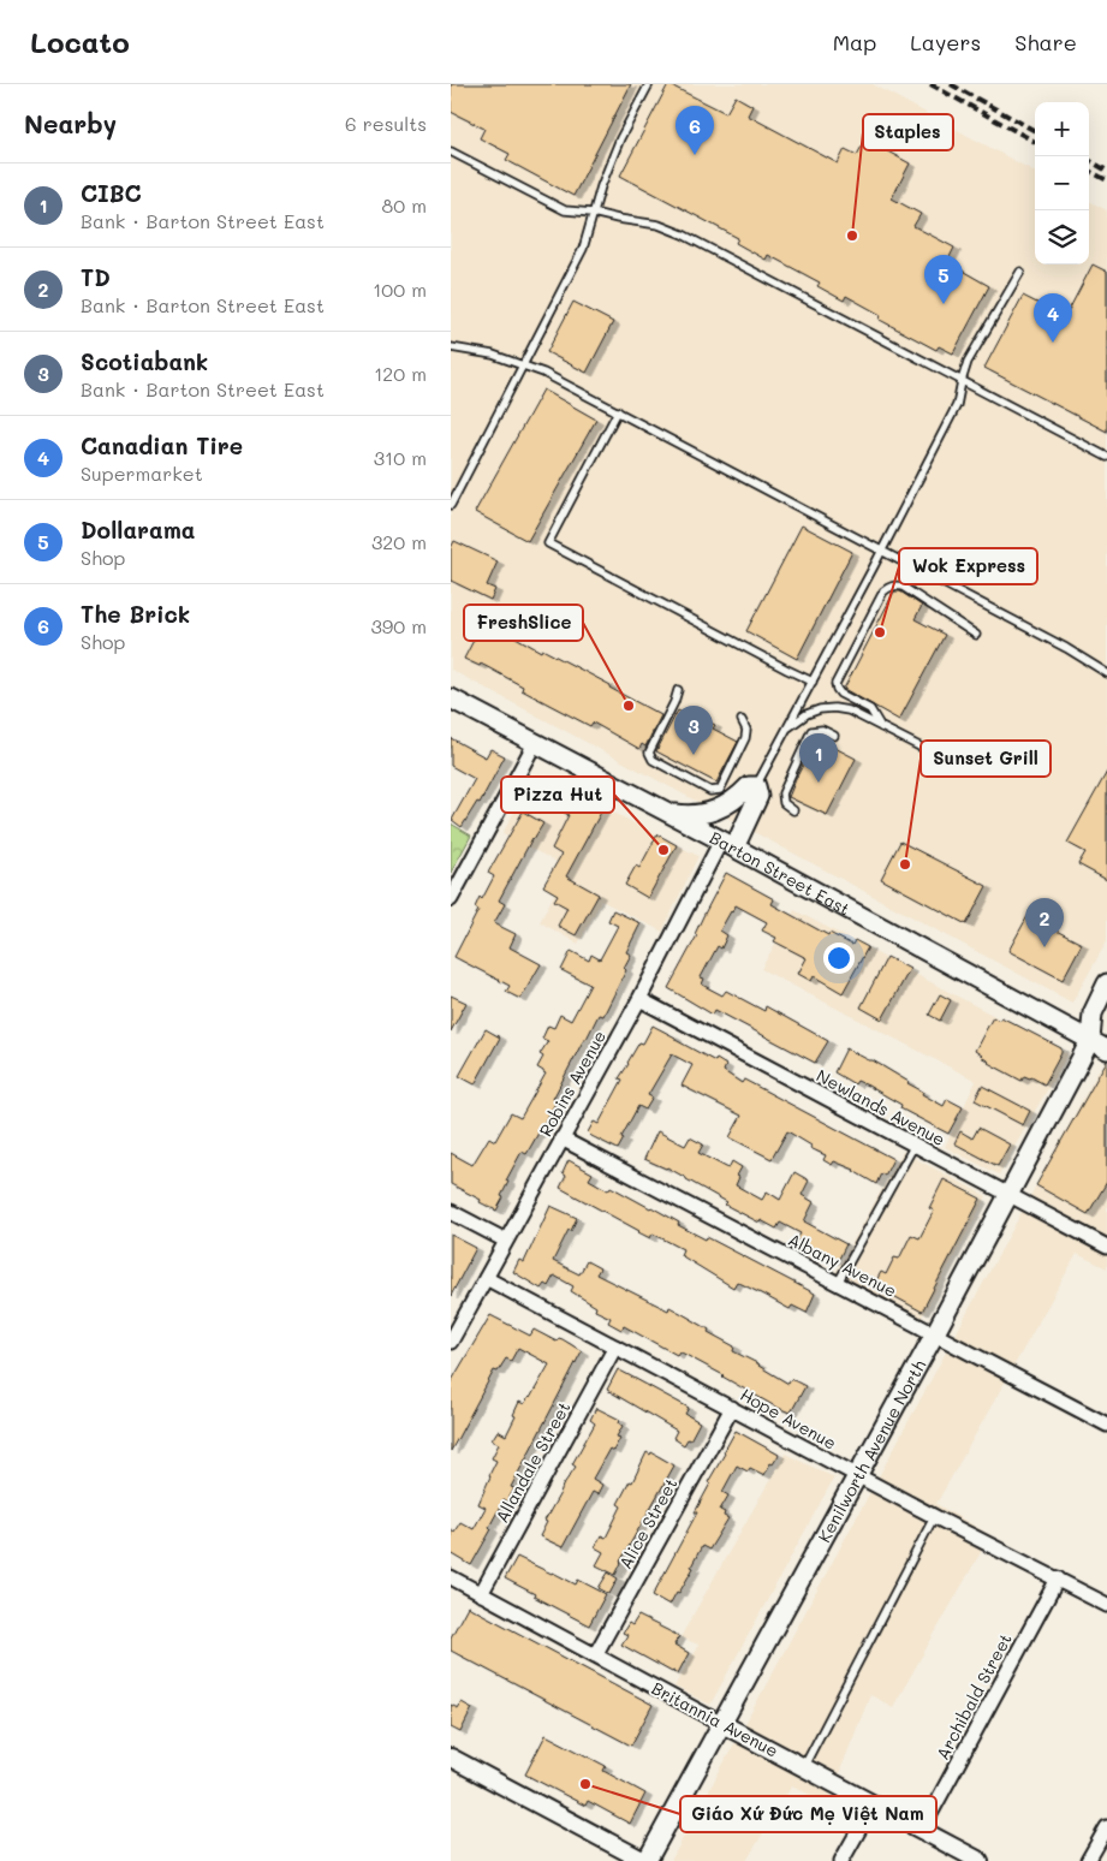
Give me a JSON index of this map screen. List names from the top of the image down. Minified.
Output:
{"streets":{"main road":["Barton Street East","Kenilworth Avenue North"],"street":["Robins Avenue","Newlands Avenue","Albany Avenue","Hope Avenue","Allandale Street","Alice Street","Archibald Street","Britannia Avenue"]},"crossings":[["Barton Street East","Robins Avenue"],["Barton Street East","Kenilworth Avenue North"],["Robins Avenue","Newlands Avenue"],["Robins Avenue","Albany Avenue"],["Robins Avenue","Hope Avenue"],["Newlands Avenue","Kenilworth Avenue North"],["Albany Avenue","Kenilworth Avenue North"],["Hope Avenue","Kenilworth Avenue North"],["Hope Avenue","Allandale Street"],["Hope Avenue","Alice Street"],["Hope Avenue","Archibald Street"],["Kenilworth Avenue North","Britannia Avenue"],["Allandale Street","Britannia Avenue"],["Alice Street","Britannia Avenue"],["Archibald Street","Britannia Avenue"]],"places":["Staples","Wok Express","FreshSlice","Pizza Hut","Sunset Grill","Giáo Xứ Đức Mẹ Việt Nam"],"page":{"header":"Locato","nav":["Map","Layers","Share"],"heading":["Nearby","6 results"],"map_buttons":["+","−"],"pins":["6","5","4","3","1","2"],"list":[{"mark":"1","name":"CIBC","note":"Bank · Barton Street East","value":"80 m"},{"mark":"2","name":"TD","note":"Bank · Barton Street East","value":"100 m"},{"mark":"3","name":"Scotiabank","note":"Bank · Barton Street East","value":"120 m"},{"mark":"4","name":"Canadian Tire","note":"Supermarket","value":"310 m"},{"mark":"5","name":"Dollarama","note":"Shop","value":"320 m"},{"mark":"6","name":"The Brick","note":"Shop","value":"390 m"}]}}
